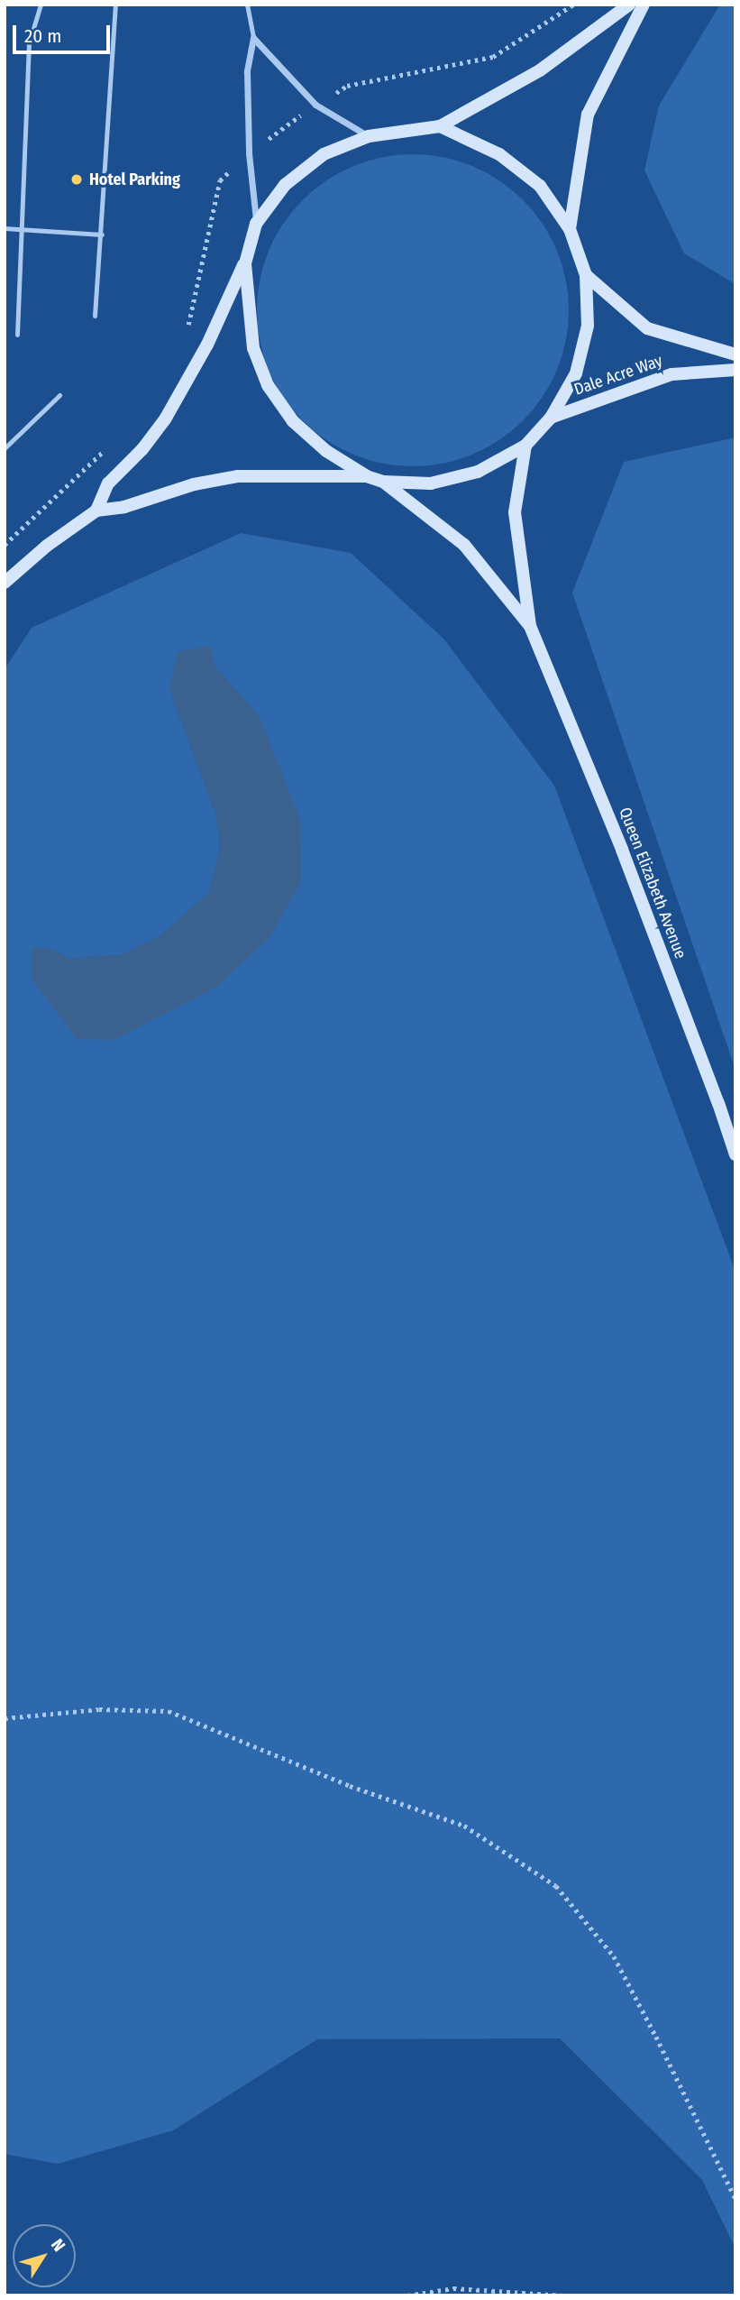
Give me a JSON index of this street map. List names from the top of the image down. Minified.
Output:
{"streets":{"street":["Dale Acre Way","Queen Elizabeth Avenue"]},"places":["Hotel Parking"],"scale_bar":"20 m","north":"top right"}
